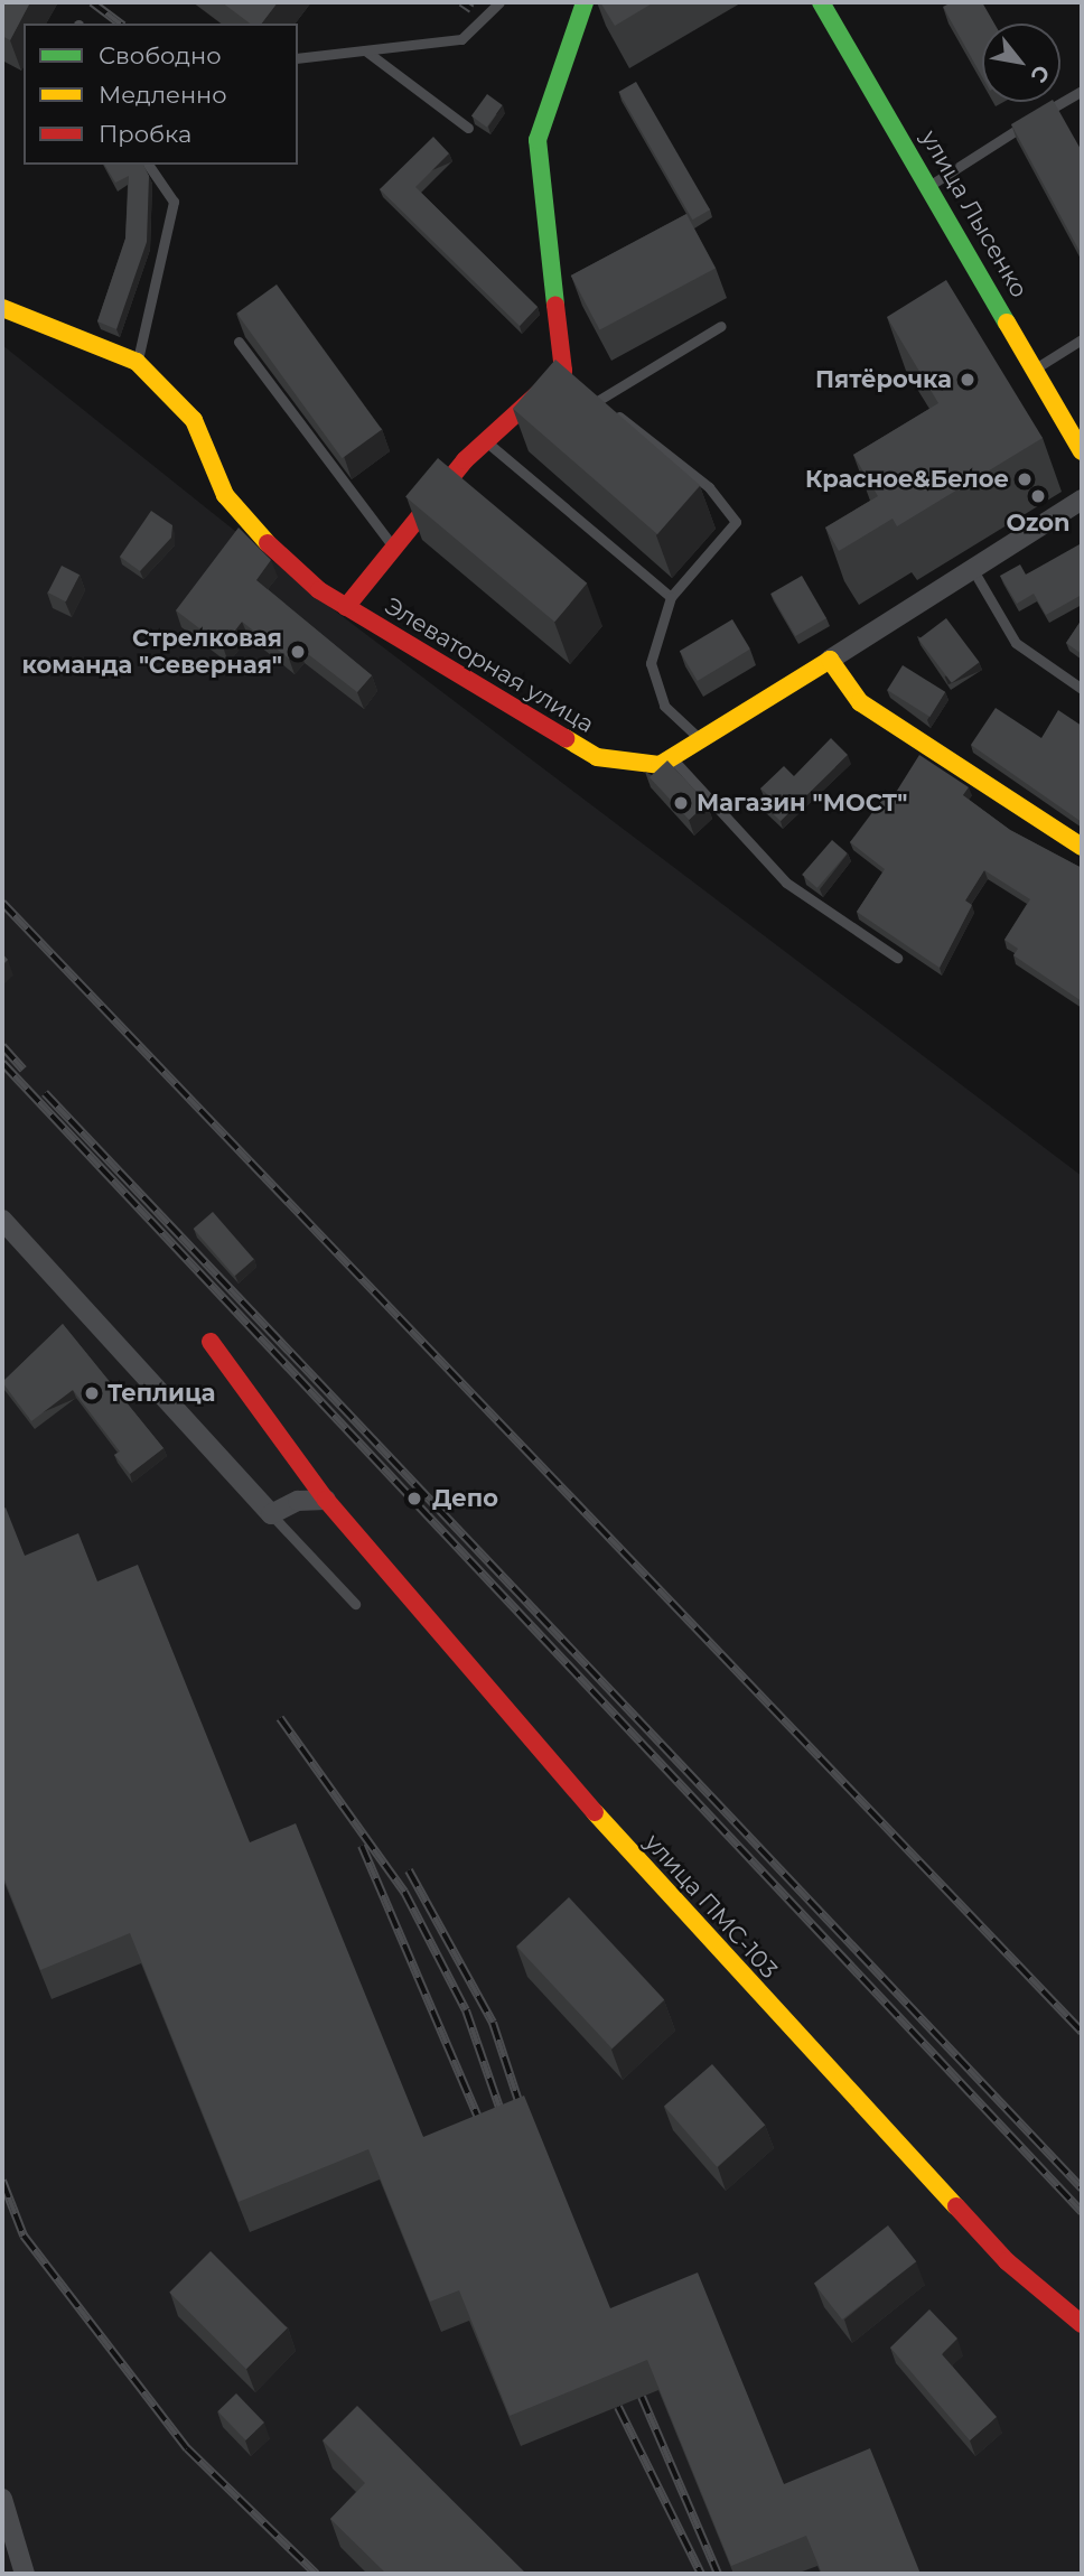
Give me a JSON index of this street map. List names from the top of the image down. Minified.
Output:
{"streets":{"street":["улица Лысенко","Элеваторная улица","улица ПМС-103"]},"places":["Пятёрочка","Красное&Белое","Ozon","Стрелковая команда \"Северная\"","Магазин \"МОСТ\"","Теплица","Депо"],"legend":["Свободно","Медленно","Пробка"],"north":"bottom right"}
